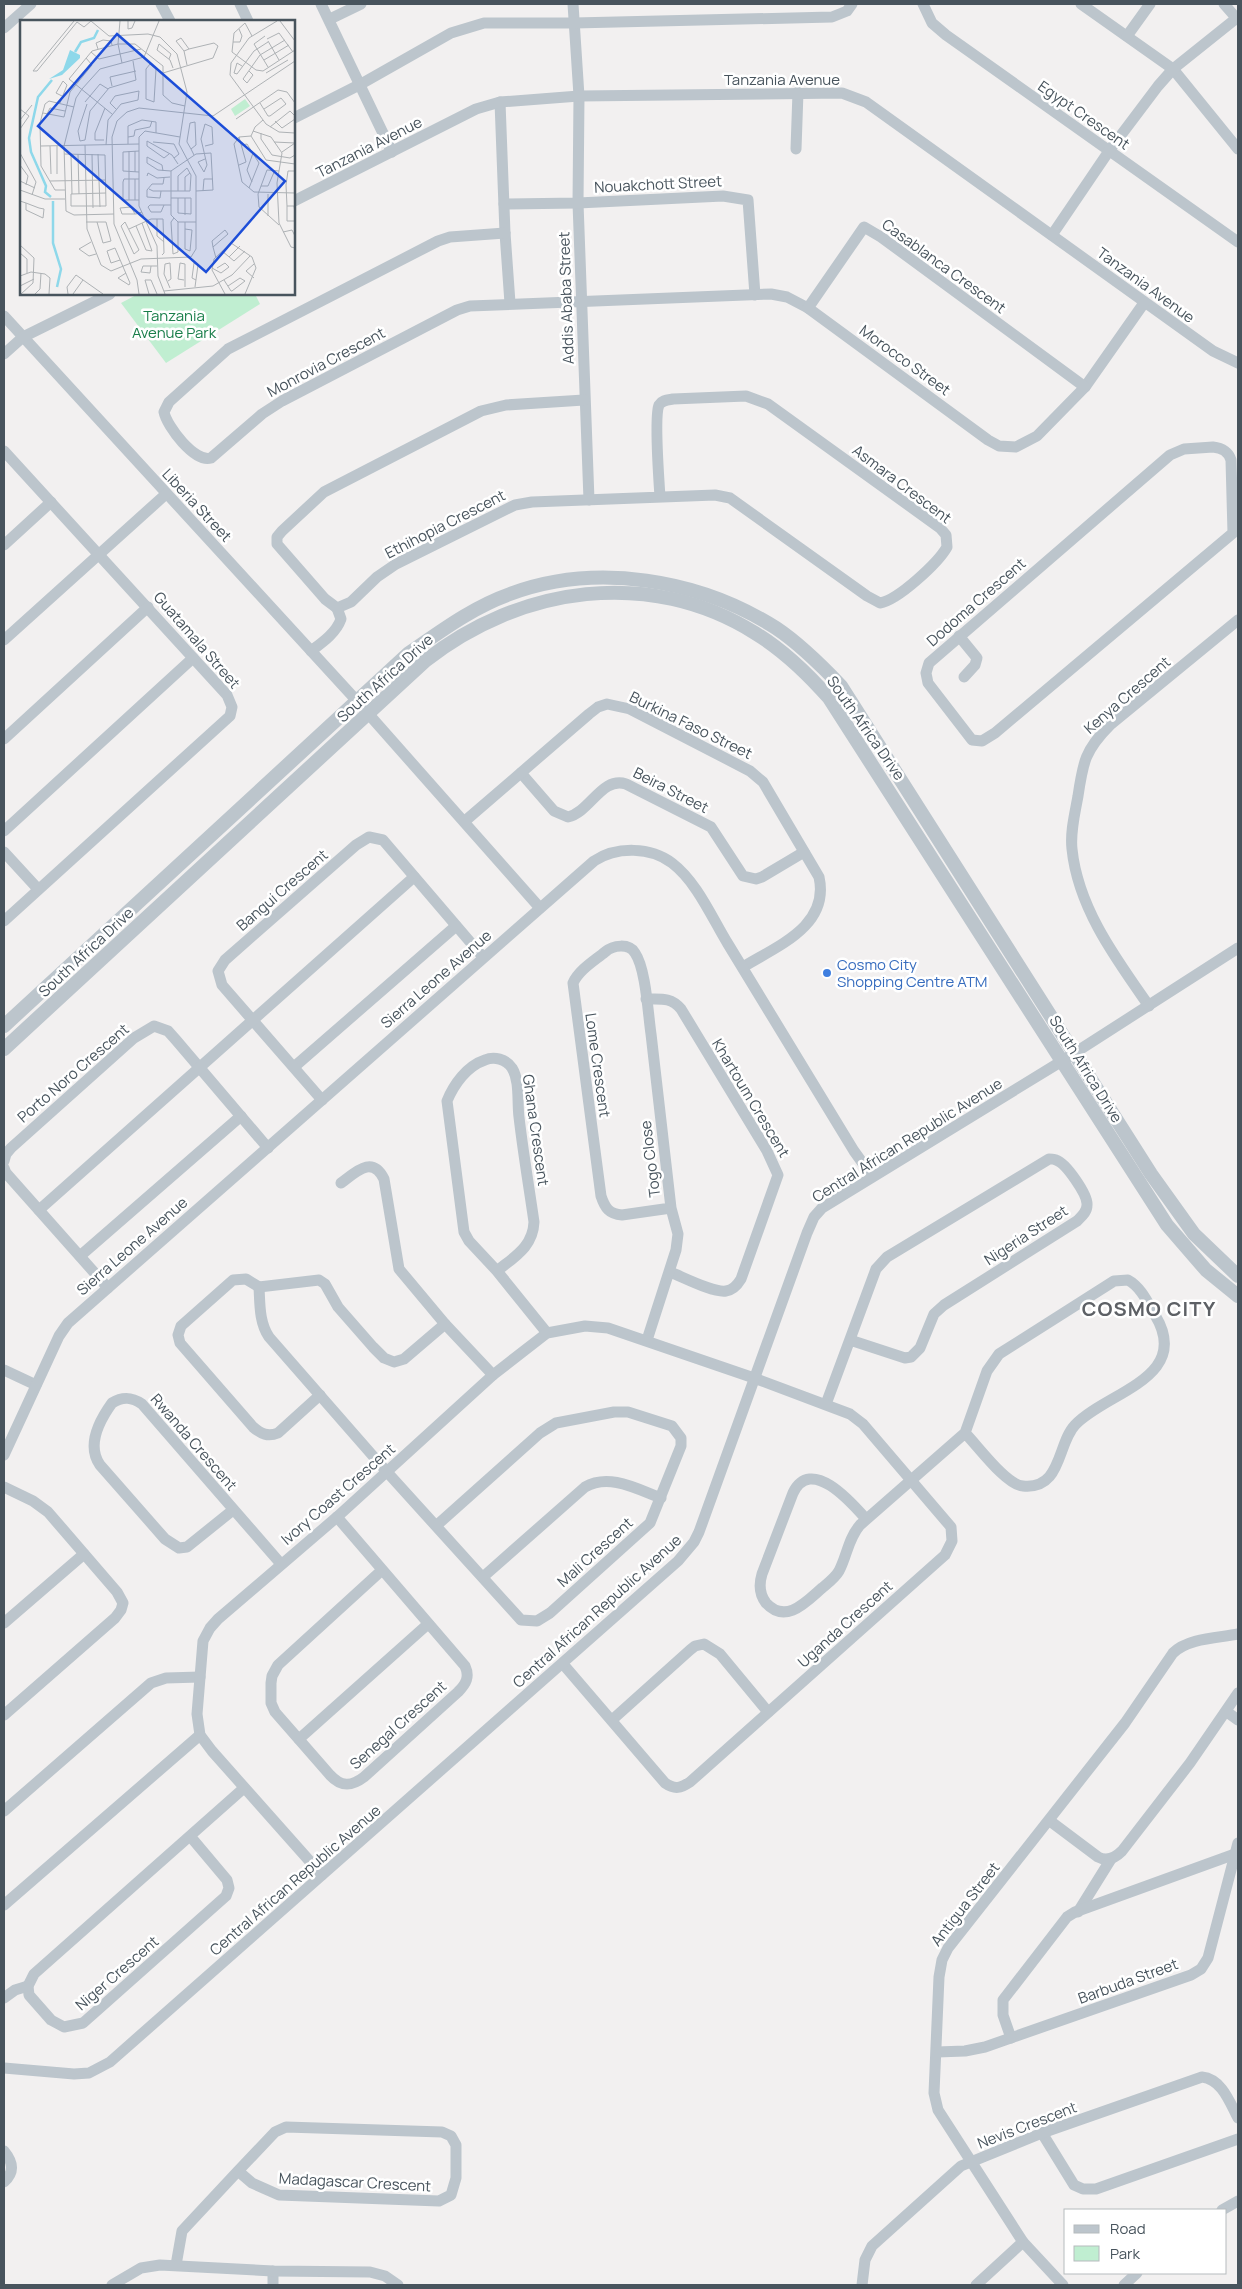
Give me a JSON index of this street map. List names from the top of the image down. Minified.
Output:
{"streets":{"street":["Tanzania Avenue","Egypt Crescent","Nouakchott Street","Casablanca Crescent","Addis Ababa Street","Morocco Street","Monrovia Crescent","Asmara Crescent","Liberia Street","Ethihopia Crescent","Dodoma Crescent","Guatamala Street","South Africa Drive","Kenya Crescent","Burkina Faso Street","Beira Street","Bangui Crescent","Sierra Leone Avenue","Lome Crescent","Porto Noro Crescent","Khartoum Crescent","Ghana Crescent","Central African Republic Avenue","Togo Close","Nigeria Street","Rwanda Crescent","Ivory Coast Crescent","Mali Crescent","Uganda Crescent","Senegal Crescent","Antigua Street","Niger Crescent","Barbuda Street","Nevis Crescent","Madagascar Crescent"]},"crossings":[["Tanzania Avenue","Addis Ababa Street"],["Tanzania Avenue","Morocco Street"],["Nouakchott Street","Addis Ababa Street"],["Nouakchott Street","Morocco Street"],["Casablanca Crescent","Morocco Street"],["Addis Ababa Street","Morocco Street"],["Addis Ababa Street","Monrovia Crescent"],["Addis Ababa Street","Ethihopia Crescent"],["Morocco Street","Monrovia Crescent"],["Asmara Crescent","Ethihopia Crescent"],["Liberia Street","South Africa Drive"],["Liberia Street","Burkina Faso Street"],["Liberia Street","Sierra Leone Avenue"],["South Africa Drive","Central African Republic Avenue"],["Kenya Crescent","Central African Republic Avenue"],["Burkina Faso Street","Beira Street"],["Burkina Faso Street","Sierra Leone Avenue"],["Bangui Crescent","Sierra Leone Avenue"],["Sierra Leone Avenue","Porto Noro Crescent"],["Sierra Leone Avenue","Central African Republic Avenue"],["Lome Crescent","Khartoum Crescent"],["Lome Crescent","Togo Close"],["Khartoum Crescent","Togo Close"],["Ghana Crescent","Ivory Coast Crescent"],["Central African Republic Avenue","Ivory Coast Crescent"],["Central African Republic Avenue","Uganda Crescent"],["Togo Close","Ivory Coast Crescent"],["Nigeria Street","Uganda Crescent"],["Rwanda Crescent","Ivory Coast Crescent"],["Ivory Coast Crescent","Mali Crescent"],["Ivory Coast Crescent","Uganda Crescent"],["Ivory Coast Crescent","Senegal Crescent"],["Antigua Street","Barbuda Street"],["Antigua Street","Nevis Crescent"]],"districts":["COSMO CITY"],"parks":["Tanzania Avenue Park"],"places":["Cosmo City Shopping Centre ATM"],"legend":["Road","Park"]}
